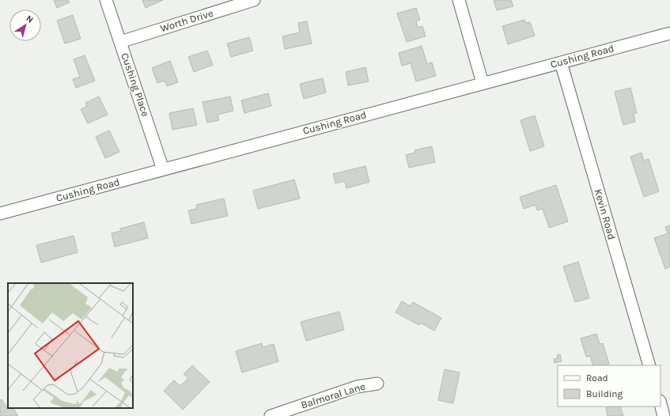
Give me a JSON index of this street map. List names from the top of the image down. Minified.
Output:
{"streets":{"street":["Worth Drive","Cushing Road","Cushing Place","Kevin Road","Balmoral Lane"]},"crossings":[["Worth Drive","Cushing Place"],["Cushing Road","Cushing Place"],["Cushing Road","Kevin Road"]],"legend":["Road","Building"],"north":"top right"}
